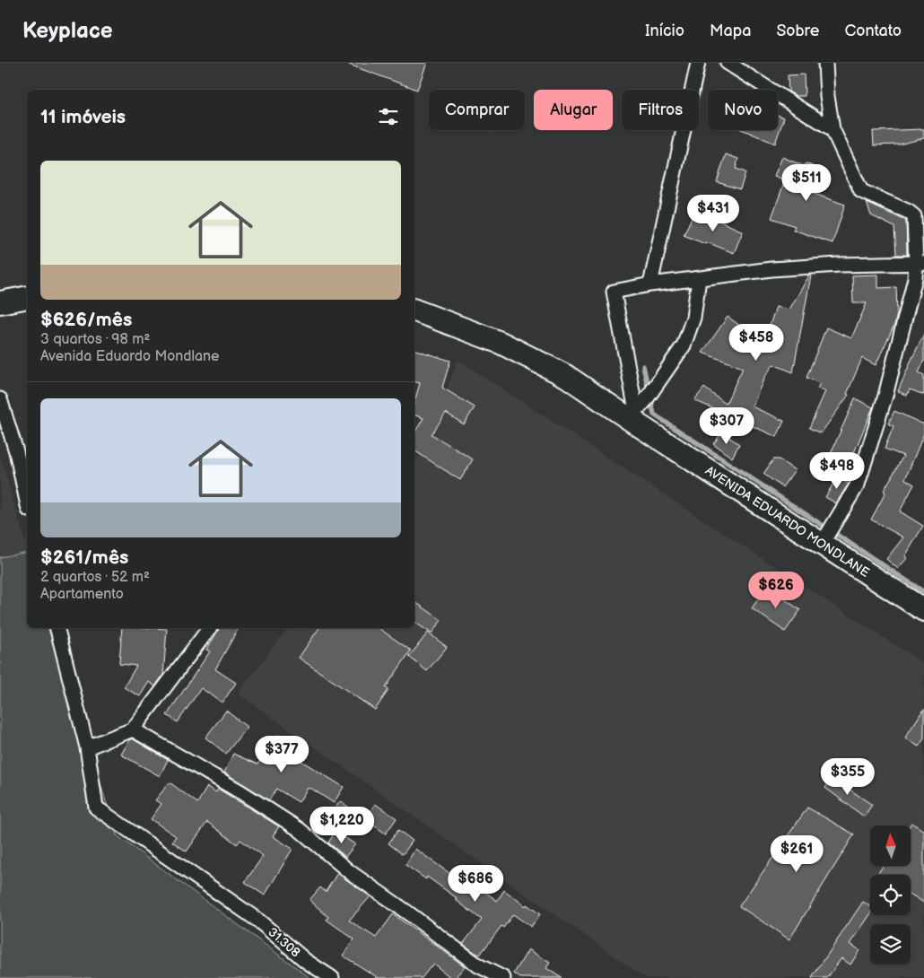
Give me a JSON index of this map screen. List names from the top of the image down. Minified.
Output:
{"streets":{"main road":["AVENIDA EDUARDO MONDLANE"],"street":["31.308"]},"north":"top","page":{"header":"Keyplace","nav":["Início","Mapa","Sobre","Contato"],"chip":["Comprar","Alugar","Filtros","Novo"],"heading":"11 imóveis","list":[{"name":"$626/mês","note":"3 quartos · 98 m² · Avenida Eduardo Mondlane"},{"name":"$261/mês","note":"2 quartos · 52 m² · Apartamento"}],"price":["$511","$431","$458","$307","$498","$626","$377","$355","$1,220","$261","$686"]}}
